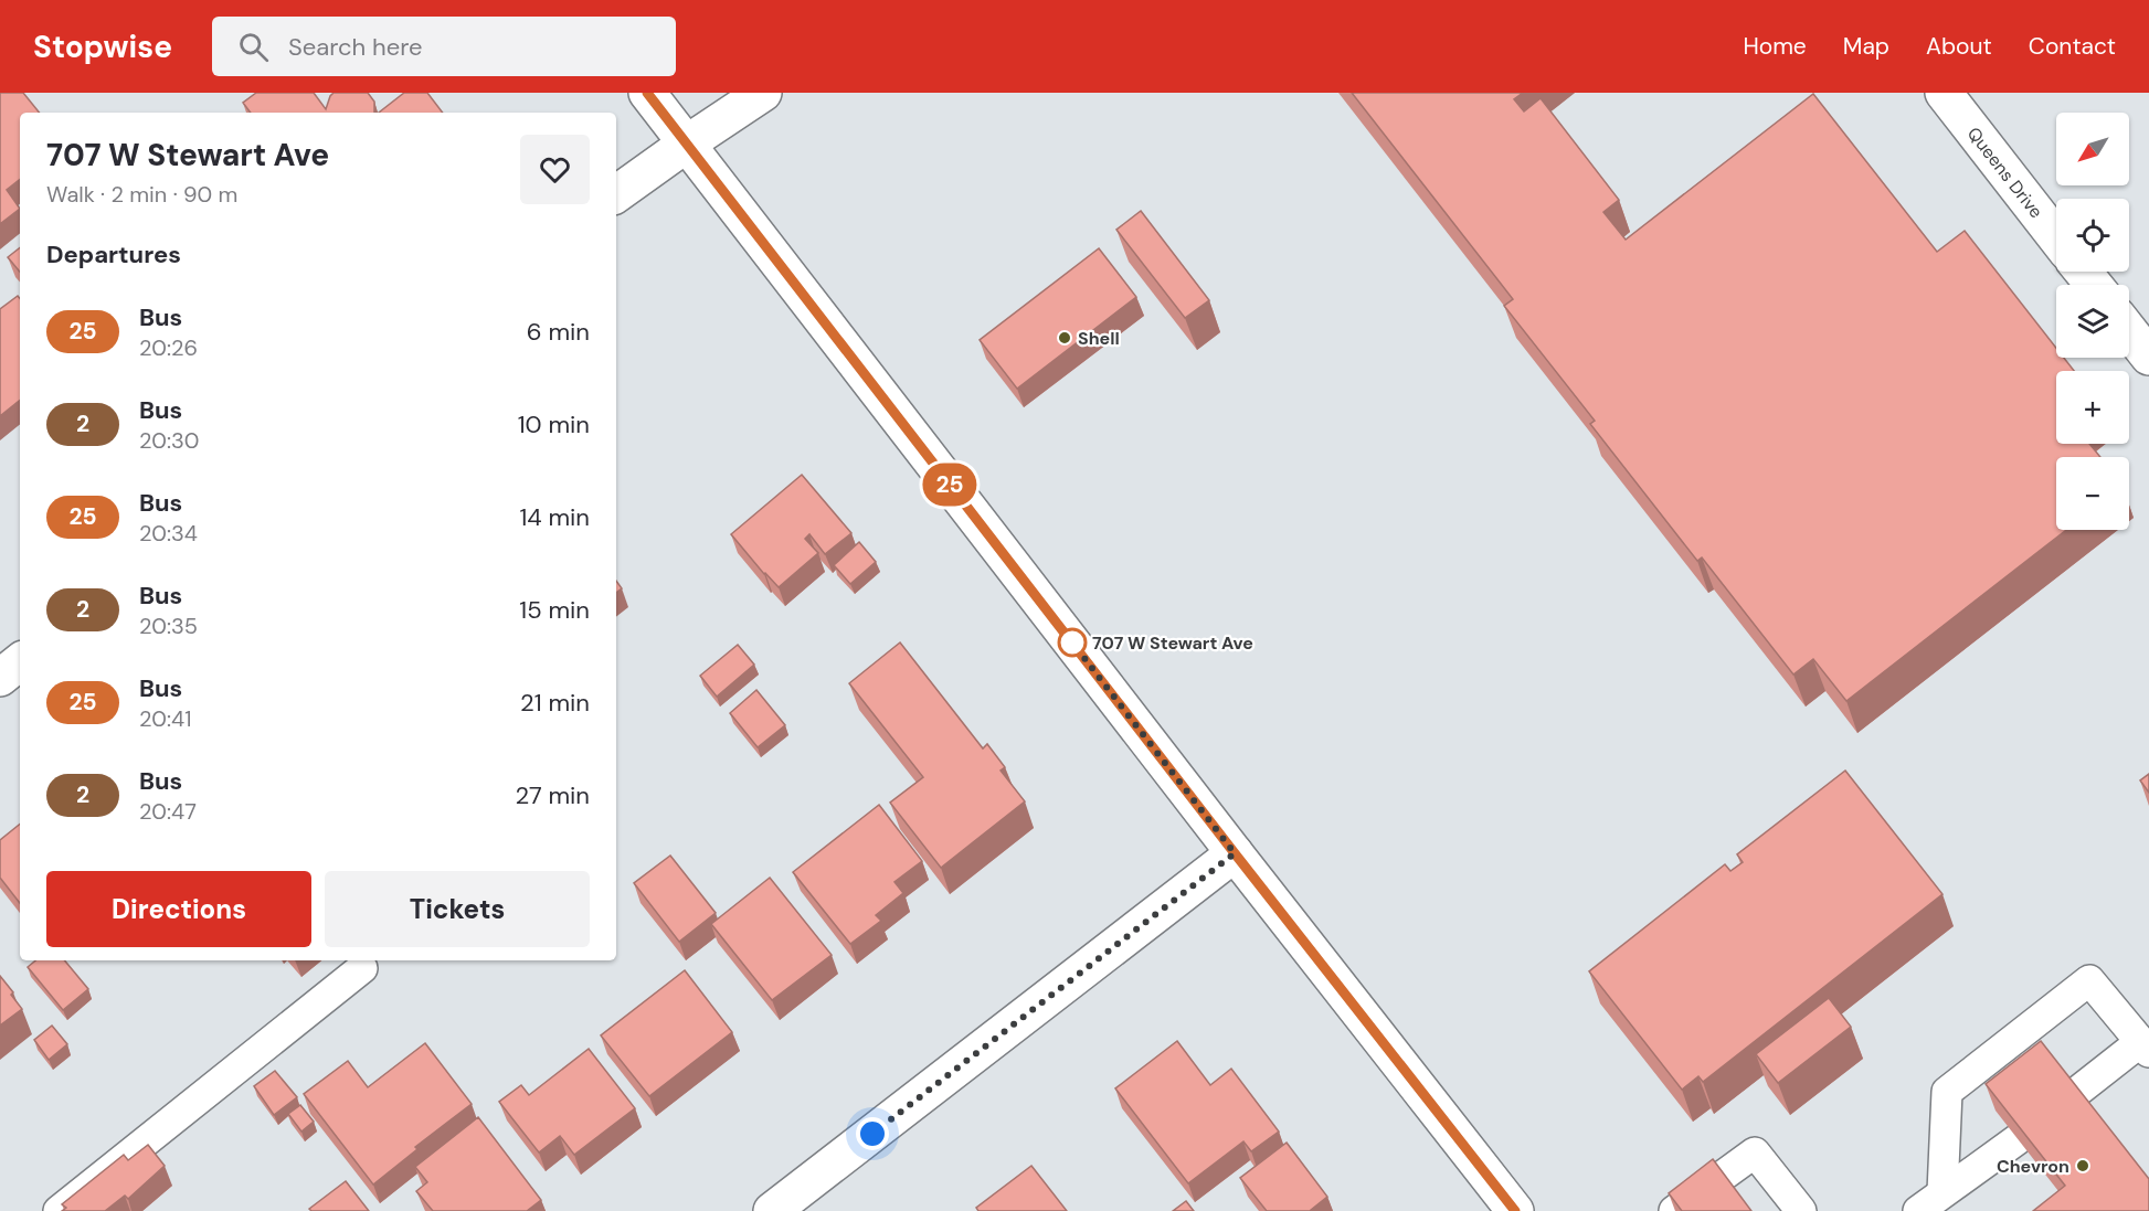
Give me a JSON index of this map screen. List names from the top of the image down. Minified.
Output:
{"streets":{"main road":["Queens Drive"]},"places":["Shell","707 W Stewart Ave","Chevron"],"lines":["bus line 25"],"north":"bottom left","page":{"header":"Stopwise","search":"Search here","nav":["Home","Map","About","Contact"],"on_map":"25","map_buttons":["+","−"],"heading":[["707 W Stewart Ave","Walk · 2 min · 90 m"],"Departures"],"list":[{"mark":"25","name":"Bus","note":"20:26","value":"6 min"},{"mark":"2","name":"Bus","note":"20:30","value":"10 min"},{"mark":"25","name":"Bus","note":"20:34","value":"14 min"},{"mark":"2","name":"Bus","note":"20:35","value":"15 min"},{"mark":"25","name":"Bus","note":"20:41","value":"21 min"},{"mark":"2","name":"Bus","note":"20:47","value":"27 min"}],"buttons":["Directions","Tickets"]}}
